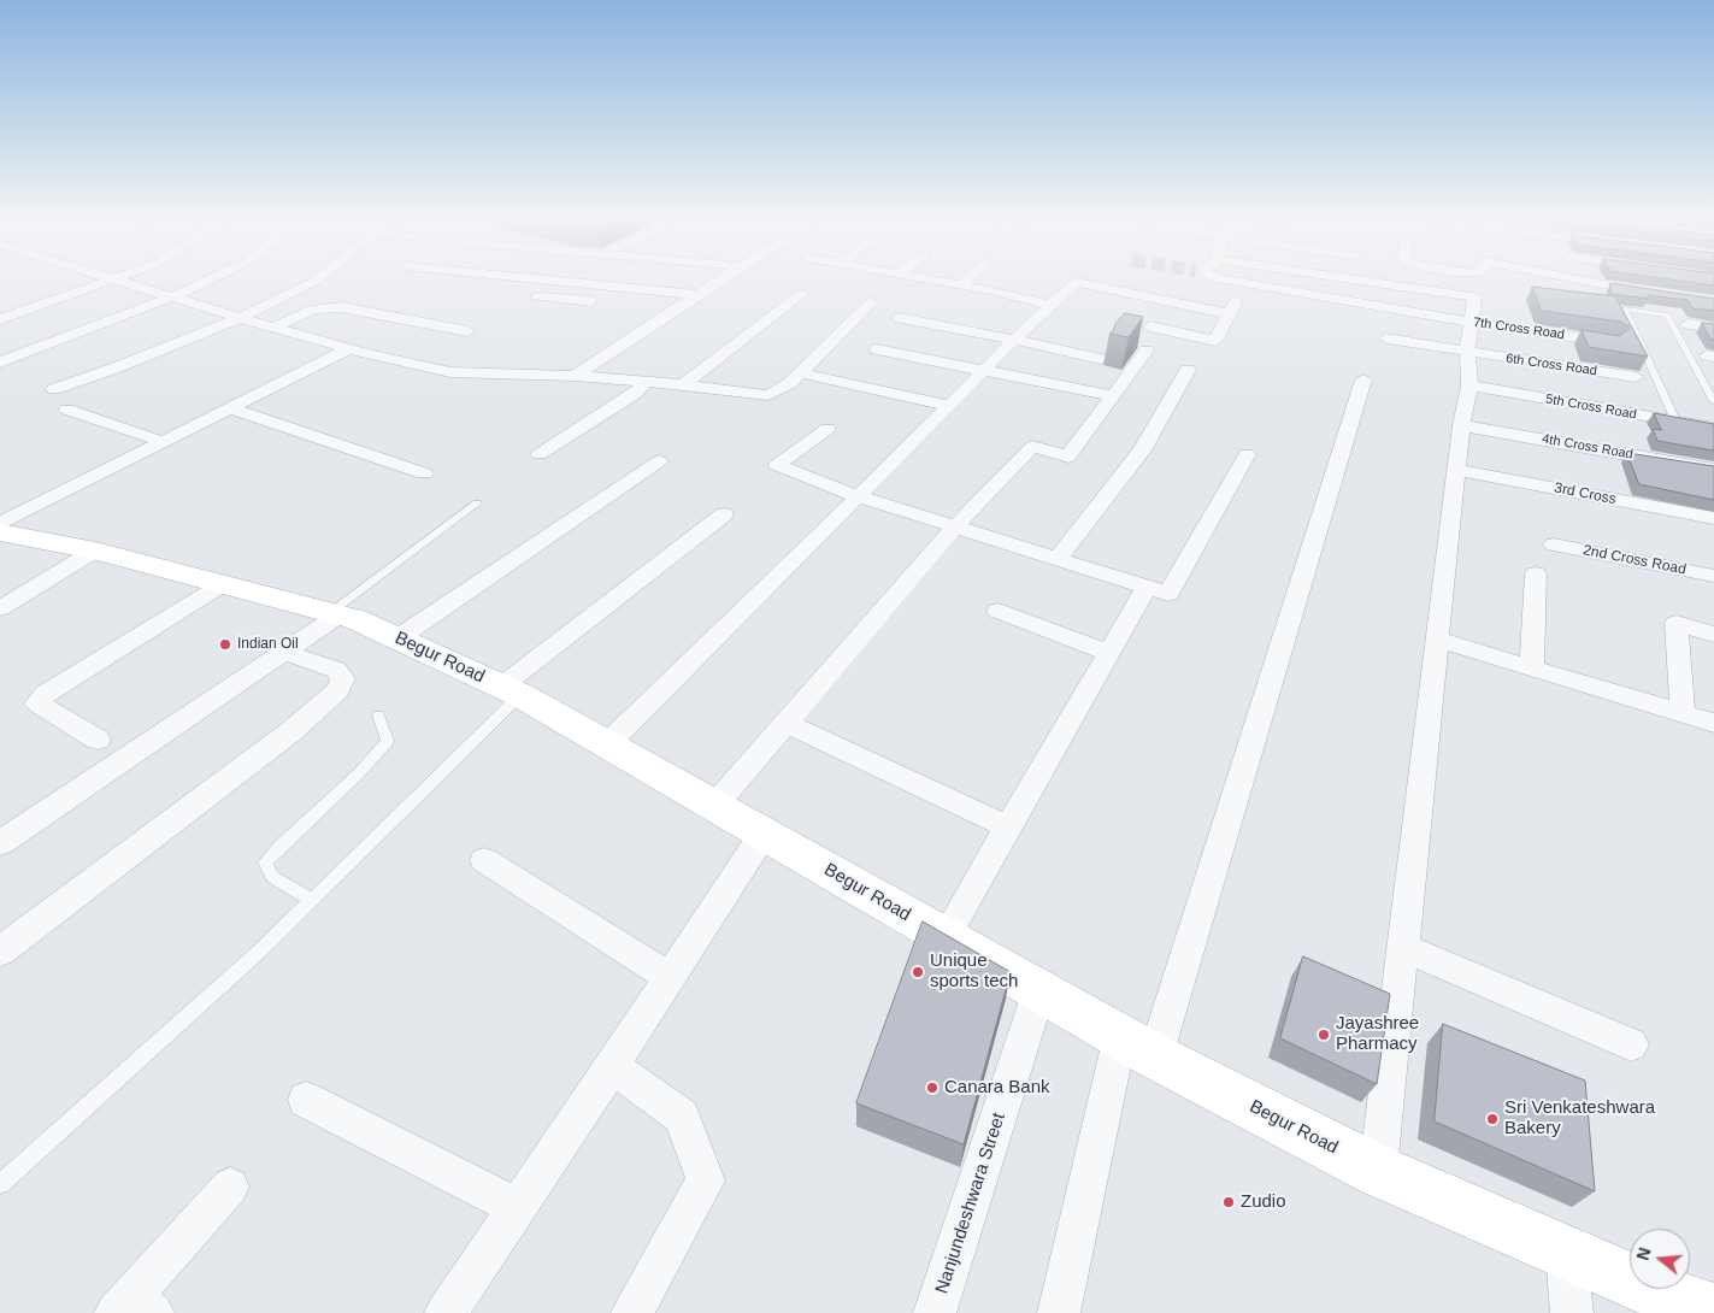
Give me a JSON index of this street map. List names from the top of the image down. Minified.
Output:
{"streets":{"main road":["Begur Road"],"street":["7th Cross Road","6th Cross Road","5th Cross Road","4th Cross Road","3rd Cross","2nd Cross Road","Nanjundeshwara Street"]},"crossings":[["Begur Road","Nanjundeshwara Street"]],"places":["Indian Oil","Unique sports tech","Jayashree Pharmacy","Canara Bank","Sri Venkateshwara Bakery","Zudio"],"north":"left"}
